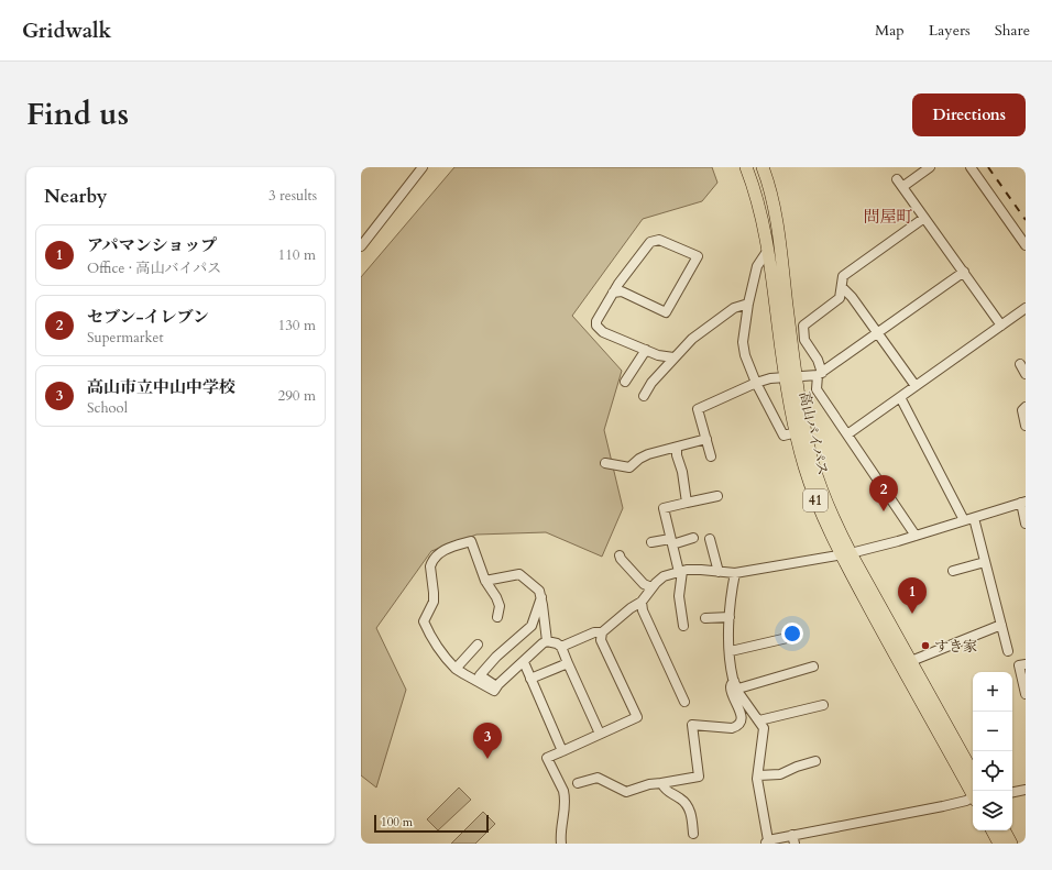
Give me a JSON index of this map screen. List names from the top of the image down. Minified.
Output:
{"streets":{"highway":["高山バイパス","41"]},"districts":["問屋町"],"places":["すき家"],"scale_bar":"100 m","page":{"header":"Gridwalk","nav":["Map","Layers","Share"],"title":"Find us","buttons":"Directions","heading":["Nearby","3 results"],"list":[{"mark":"1","name":"アパマンショップ","note":"Office · 高山バイパス","value":"110 m"},{"mark":"2","name":"セブン-イレブン","note":"Supermarket","value":"130 m"},{"mark":"3","name":"高山市立中山中学校","note":"School","value":"290 m"}],"pins":["2","1","3"],"map_buttons":["+","−"],"scale":"100 m"}}
